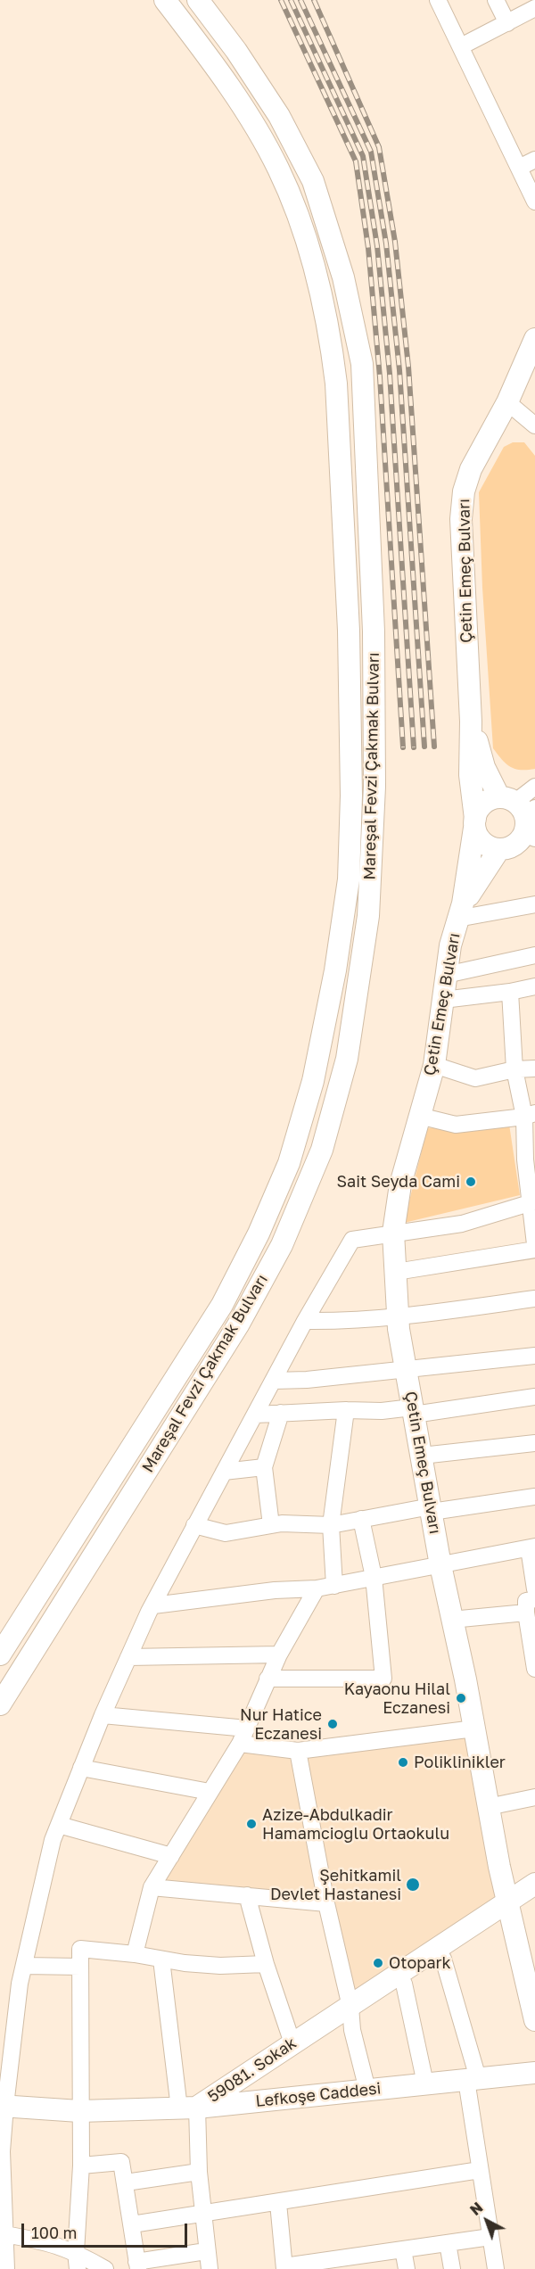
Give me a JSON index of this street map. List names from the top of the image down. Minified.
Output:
{"streets":{"main road":["Çetin Emeç Bulvarı","Mareşal Fevzi Çakmak Bulvarı","59081. Sokak","Lefkoşe Caddesi"]},"crossings":[["Çetin Emeç Bulvarı","59081. Sokak"],["59081. Sokak","Lefkoşe Caddesi"]],"places":["Sait Seyda Cami","Kayaonu Hilal Eczanesi","Nur Hatice Eczanesi","Poliklinikler","Azize-Abdulkadir Hamamcioglu Ortaokulu","Şehitkamil Devlet Hastanesi","Otopark"],"scale_bar":"100 m","north":"top left"}
